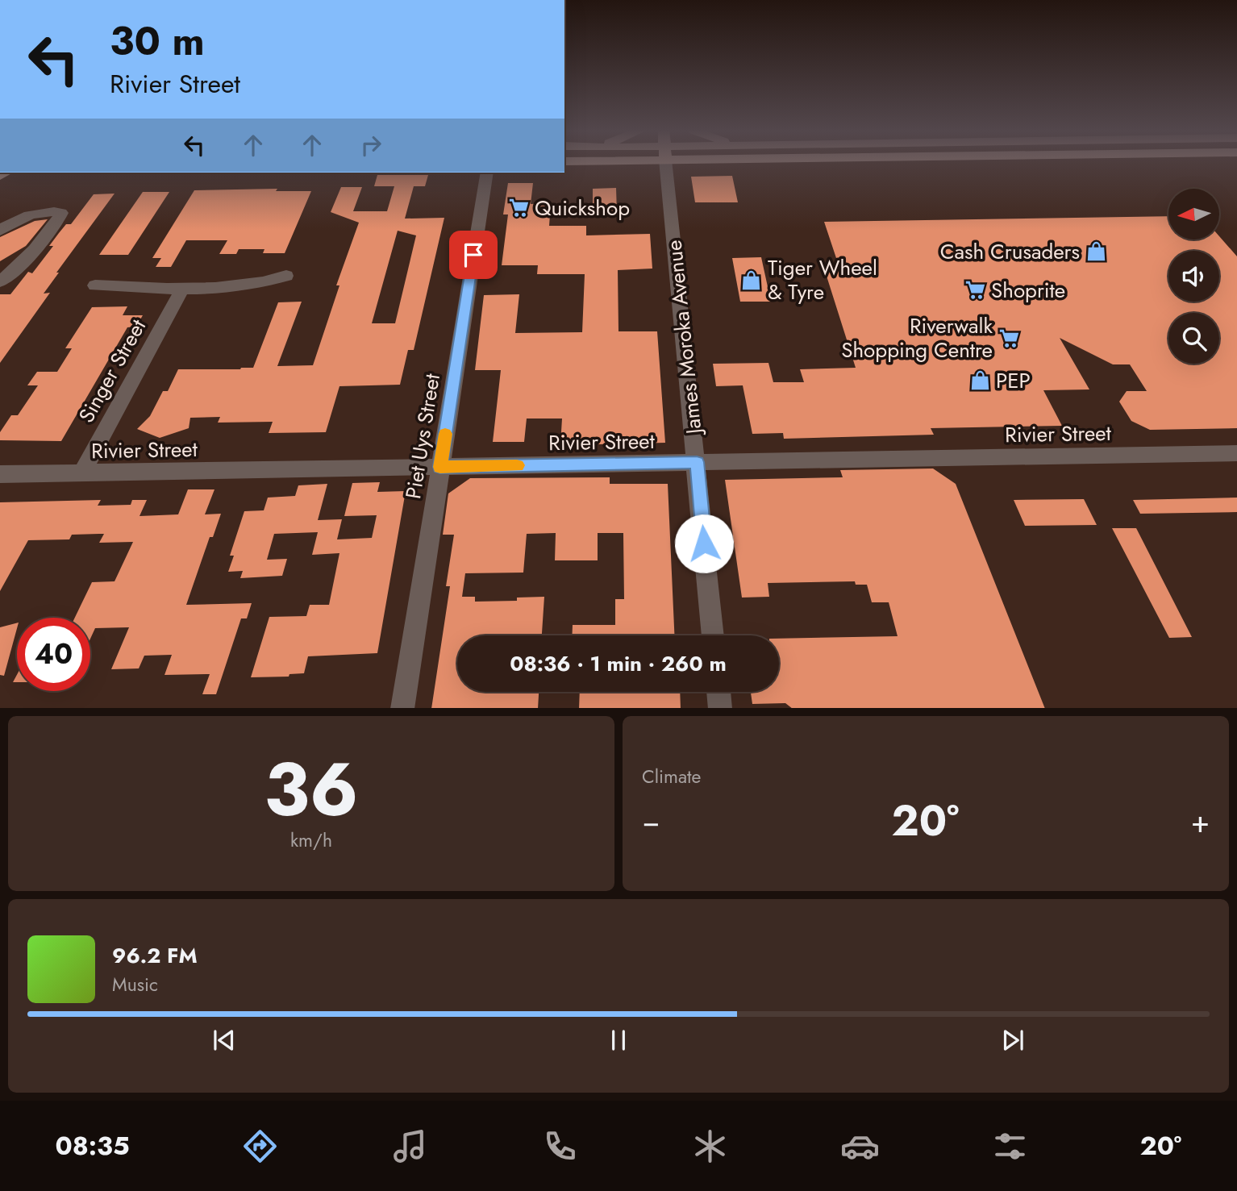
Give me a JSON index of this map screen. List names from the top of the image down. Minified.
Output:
{"streets":{"street":["James Moroka Avenue","Singer Street","Rivier Street","Piet Uys Street"]},"crossings":[["James Moroka Avenue","Rivier Street"],["Singer Street","Rivier Street"],["Rivier Street","Piet Uys Street"]],"places":{"supermarket":["Quickshop","Shoprite","Riverwalk Shopping Centre"],"shop":["Cash Crusaders","Tiger Wheel & Tyre","PEP"]},"north":"left","page":{"turn":["30 m","Rivier Street"],"limit":"40","trip":"08:36 · 1 min · 260 m","tile":[["36","km/h"],"Climate"],"heat":["−","20°","+"],"song":["96.2 FM","Music"],"tabs":["08:35","20°"]}}
